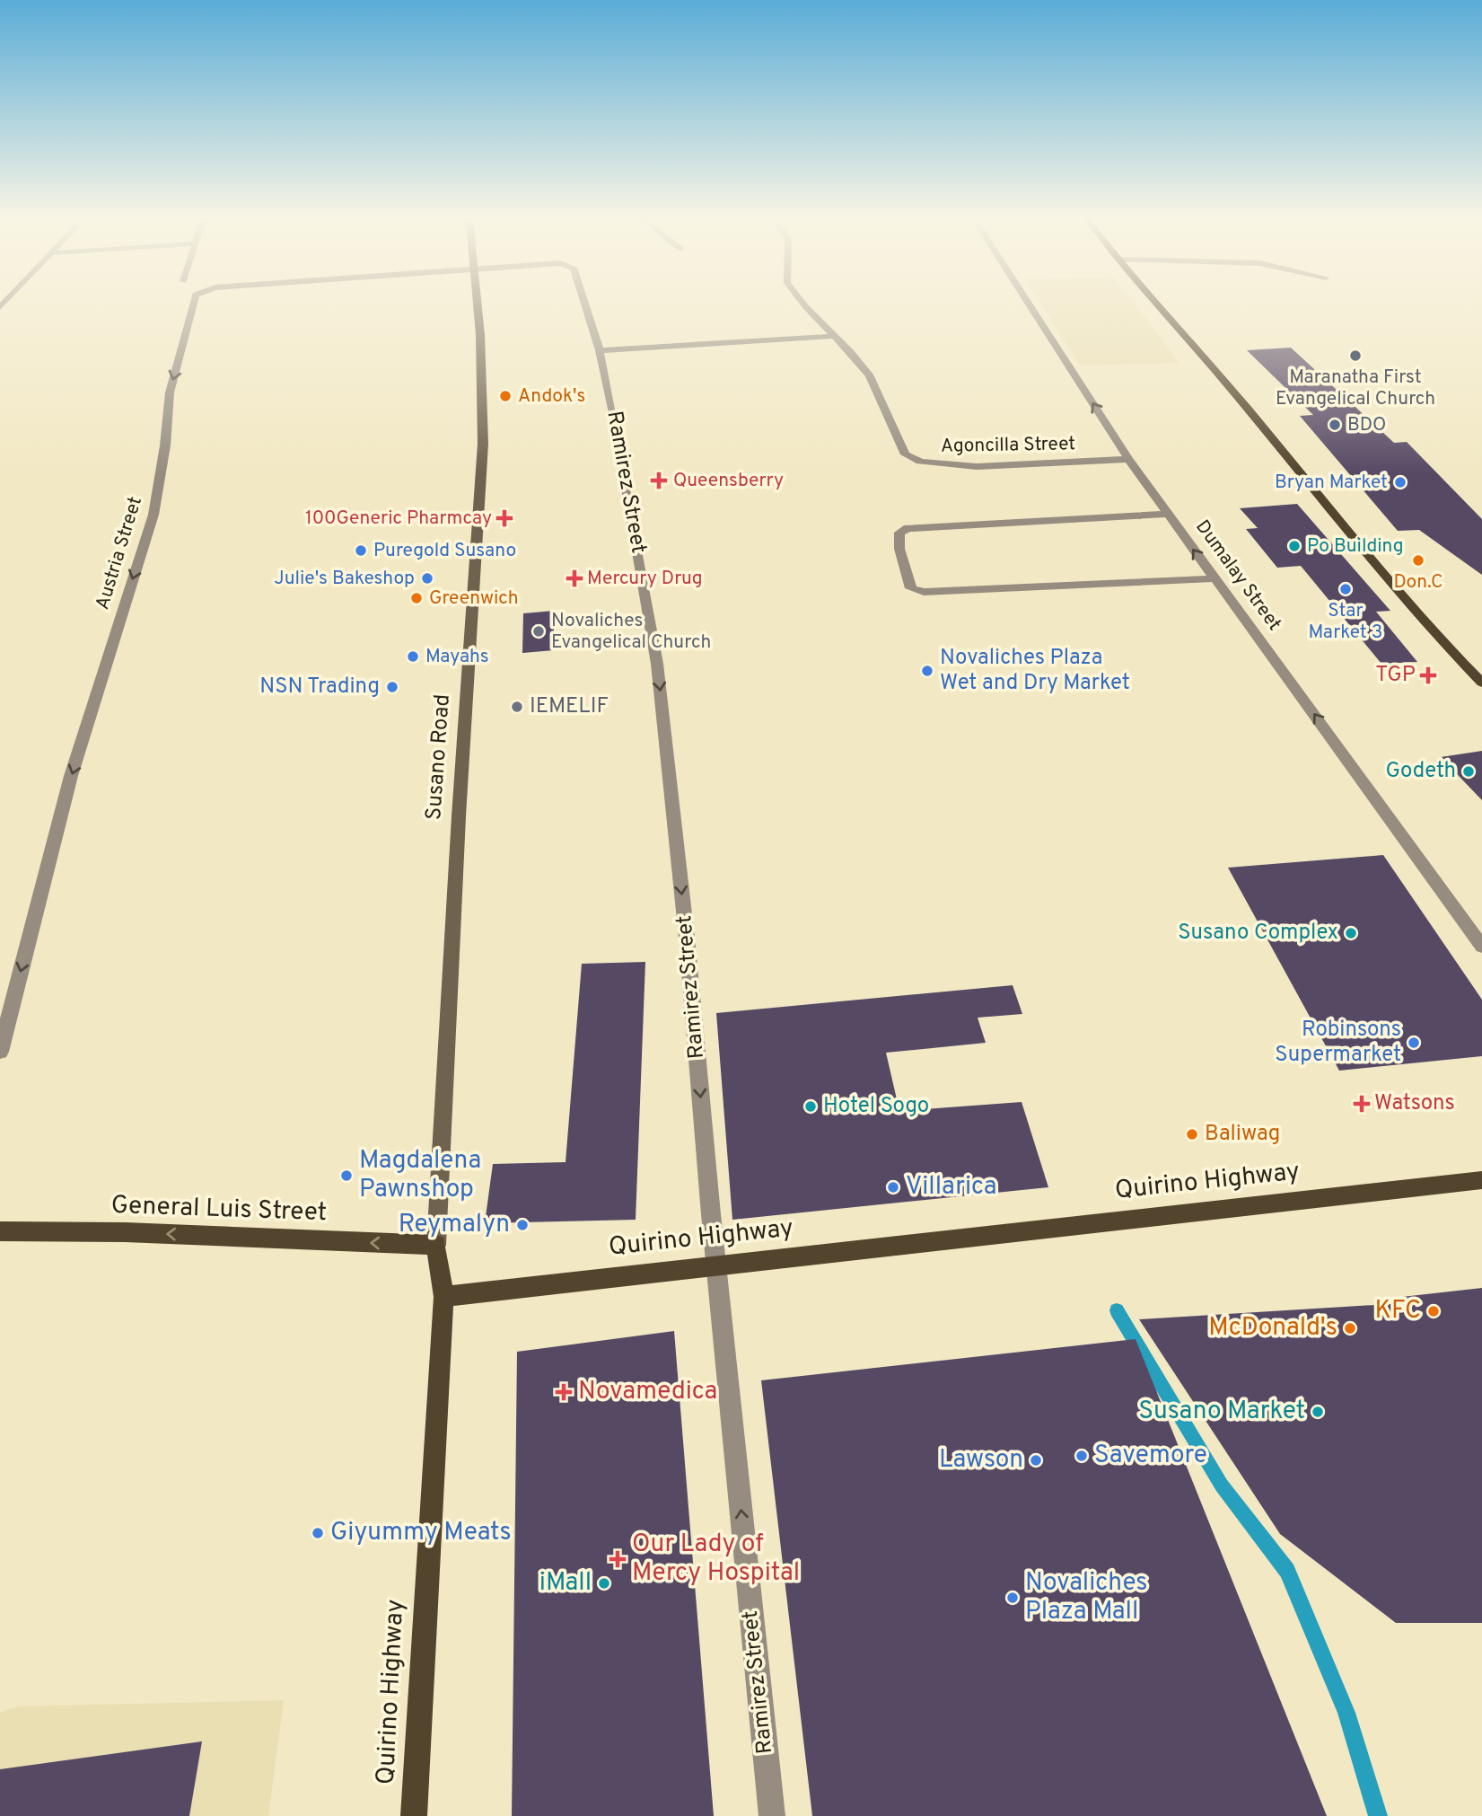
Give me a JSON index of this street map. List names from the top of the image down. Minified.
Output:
{"streets":{"main road":["Susano Road","Quirino Highway","General Luis Street"],"street":["Agoncilla Street","Ramirez Street","Austria Street","Dumalay Street"]},"crossings":[["Agoncilla Street","Dumalay Street"],["Ramirez Street","Quirino Highway"],["Susano Road","Quirino Highway"],["Susano Road","General Luis Street"]],"one_way":["Austria Street","Dumalay Street","General Luis Street"],"places":{"other":["Maranatha First Evangelical Church","Andok's","BDO","Bryan Market","Po Building","Puregold Susano","Don.C","Julie's Bakeshop","Star Market 3","Greenwich","Novaliches Evangelical Church","Mayahs","Novaliches Plaza Wet and Dry Market","NSN Trading","IEMELIF","Godeth","Susano Complex","Robinsons Supermarket","Hotel Sogo","Baliwag","Magdalena Pawnshop","Villarica","Reymalyn","KFC","McDonald's","Susano Market","Savemore","Lawson","Giyummy Meats","iMall","Novaliches Plaza Mall"],"health":["Queensberry","100Generic Pharmcay","Mercury Drug","TGP","Watsons","Novamedica","Our Lady of Mercy Hospital"]}}
